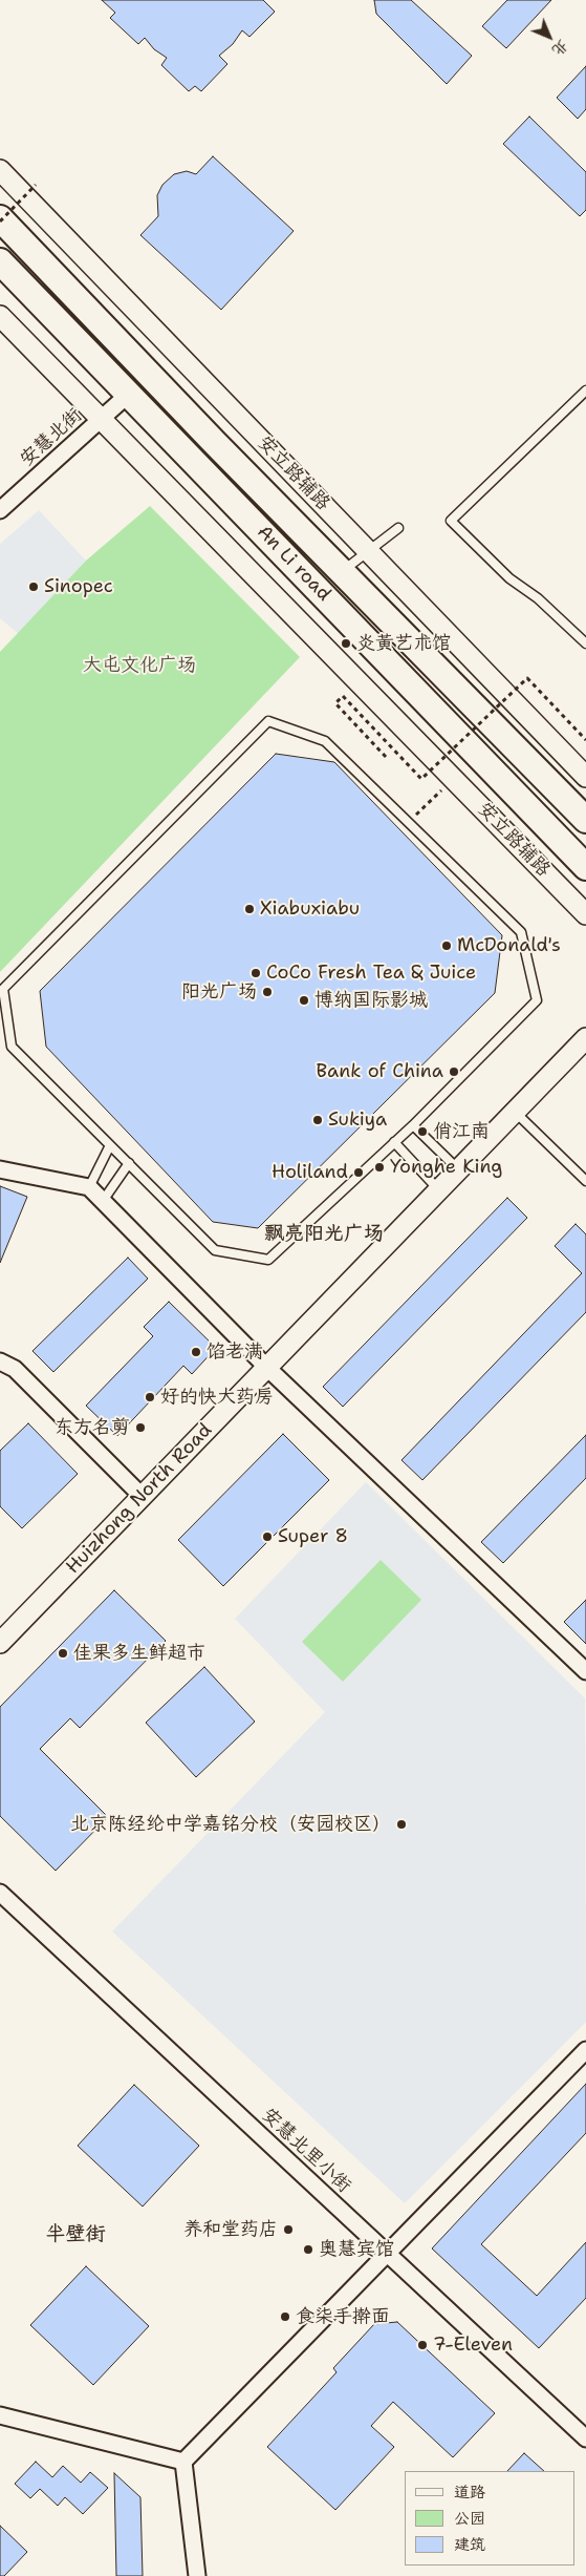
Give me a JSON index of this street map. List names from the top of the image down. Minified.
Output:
{"streets":{"main road":["An Li road"],"street":["安慧北街","安立路辅路","Huizhong North Road","安慧北里小街"]},"crossings":[["安慧北街","安立路辅路"],["安慧北街","An Li road"]],"districts":["飘亮阳光广场","半壁街"],"parks":["大屯文化广场"],"places":["Sinopec","炎黄艺术馆","Xiabuxiabu","McDonald's","CoCo Fresh Tea & Juice","阳光广场","博纳国际影城","Bank of China","Sukiya","俏江南","Yonghe King","Holiland","馅老满","好的快大药房","东方名剪","Super 8","佳果多生鲜超市","北京陈经纶中学嘉铭分校（安园校区）","养和堂药店","奥慧宾馆","食柒手擀面","7-Eleven"],"legend":["道路","公园","建筑"],"north":"bottom right"}
